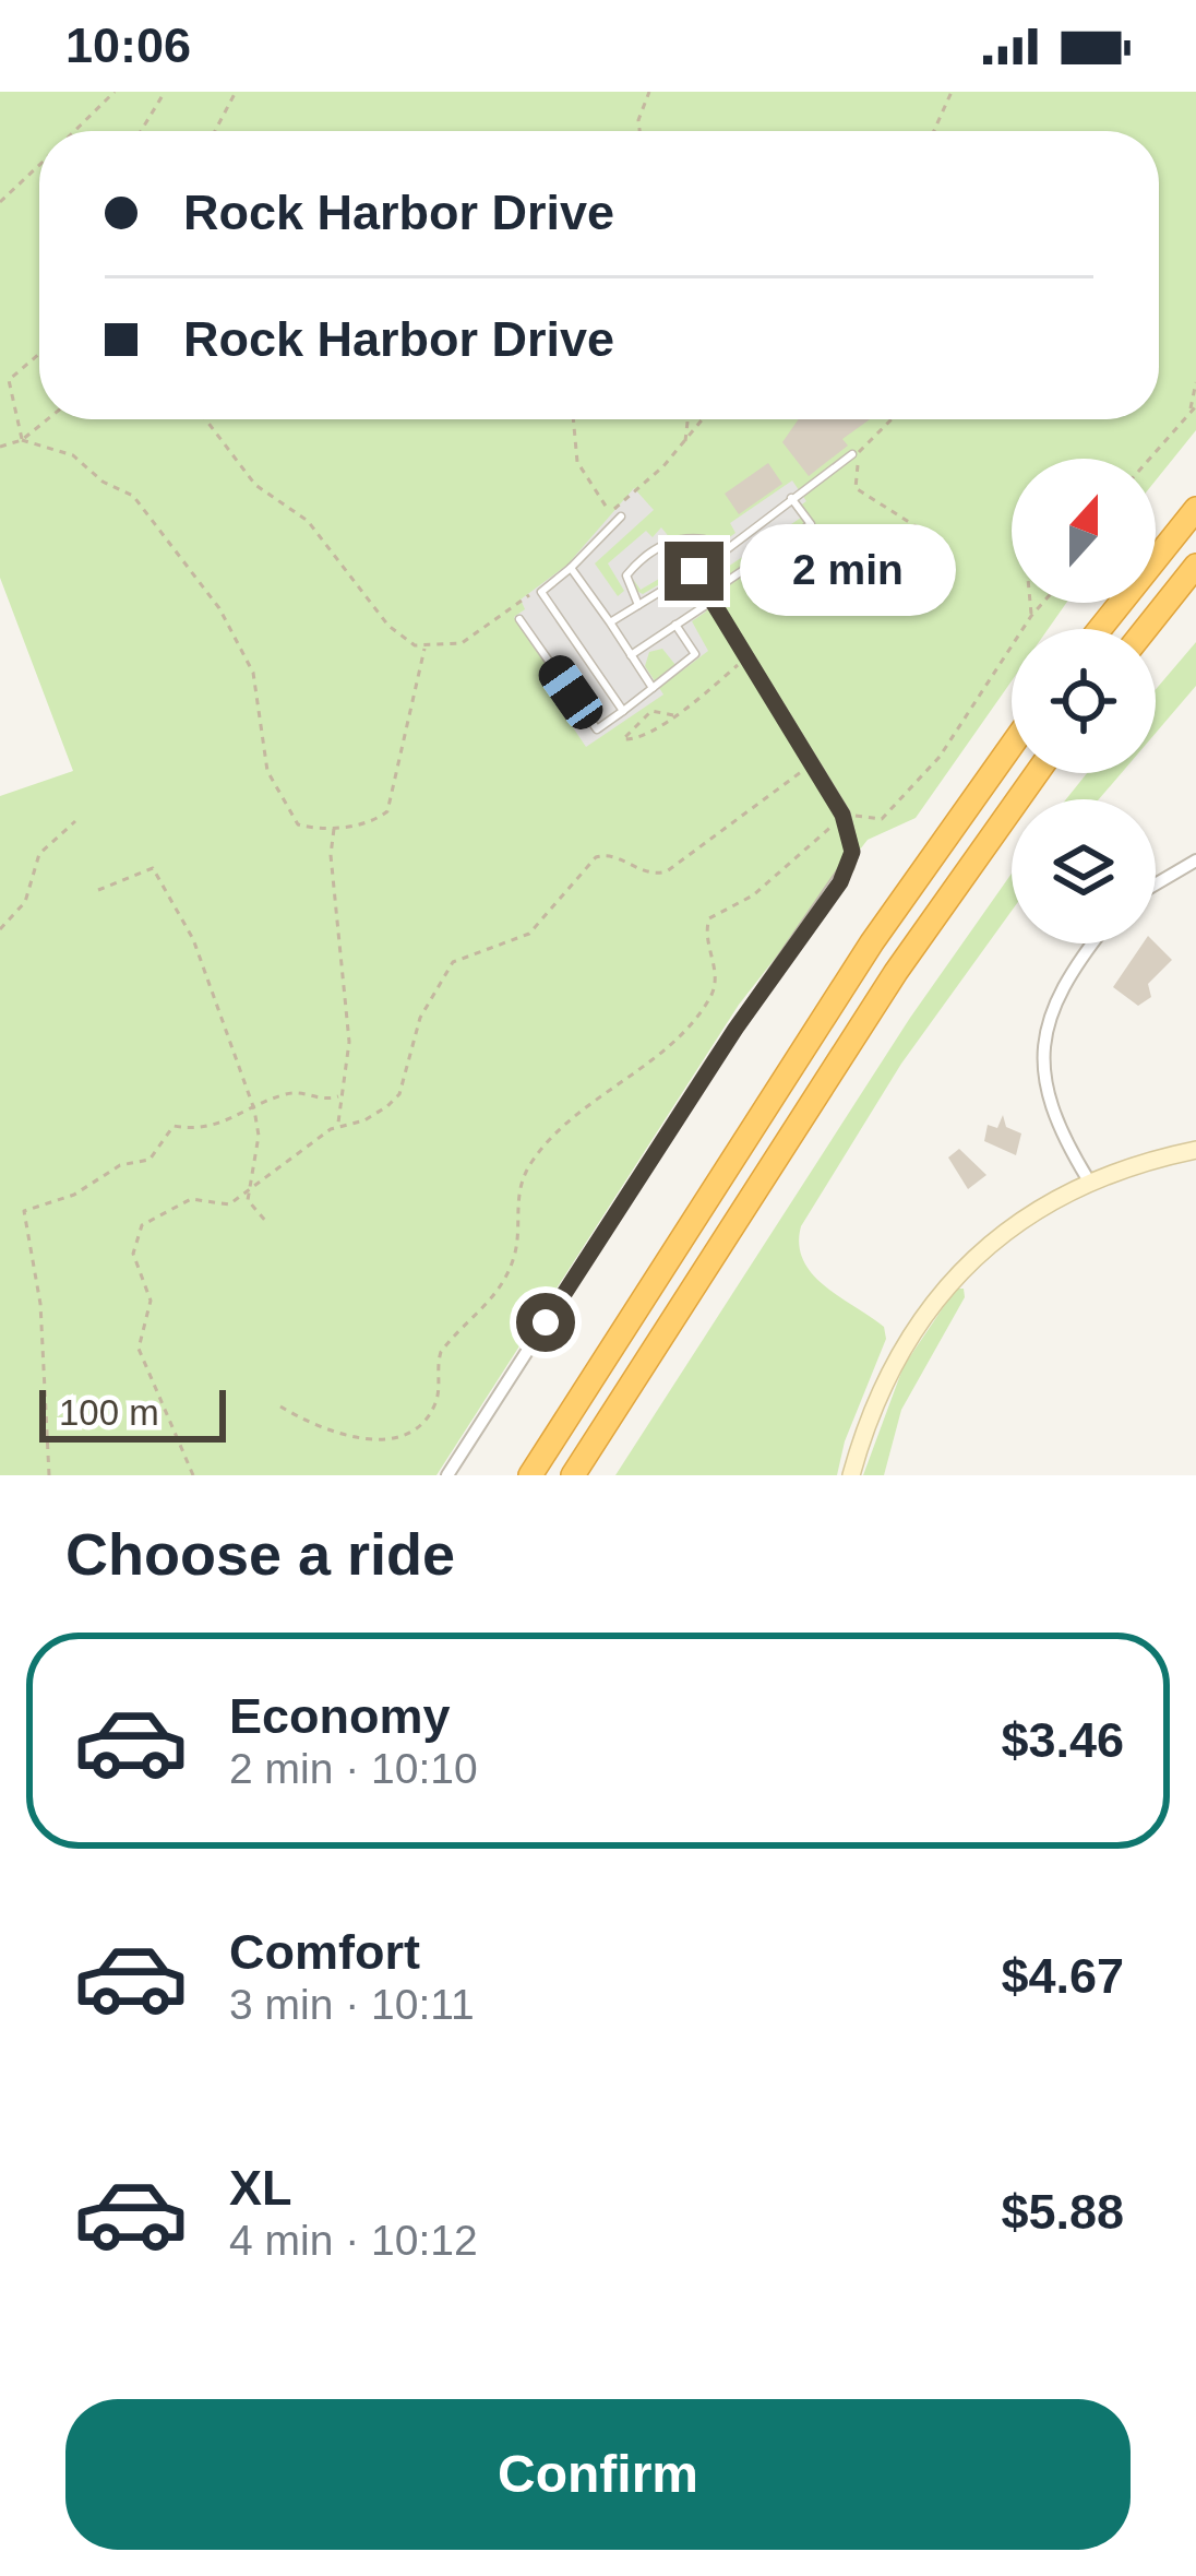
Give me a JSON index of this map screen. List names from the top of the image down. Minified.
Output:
{"scale_bar":"100 m","north":"top","page":{"status":"10:06","banner":["Rock Harbor Drive","Rock Harbor Drive"],"bubble":"2 min","scale":"100 m","heading":"Choose a ride","list":[{"name":"Economy","note":"2 min · 10:10","value":"$3.46"},{"name":"Comfort","note":"3 min · 10:11","value":"$4.67"},{"name":"XL","note":"4 min · 10:12","value":"$5.88"}],"buttons":"Confirm"}}
